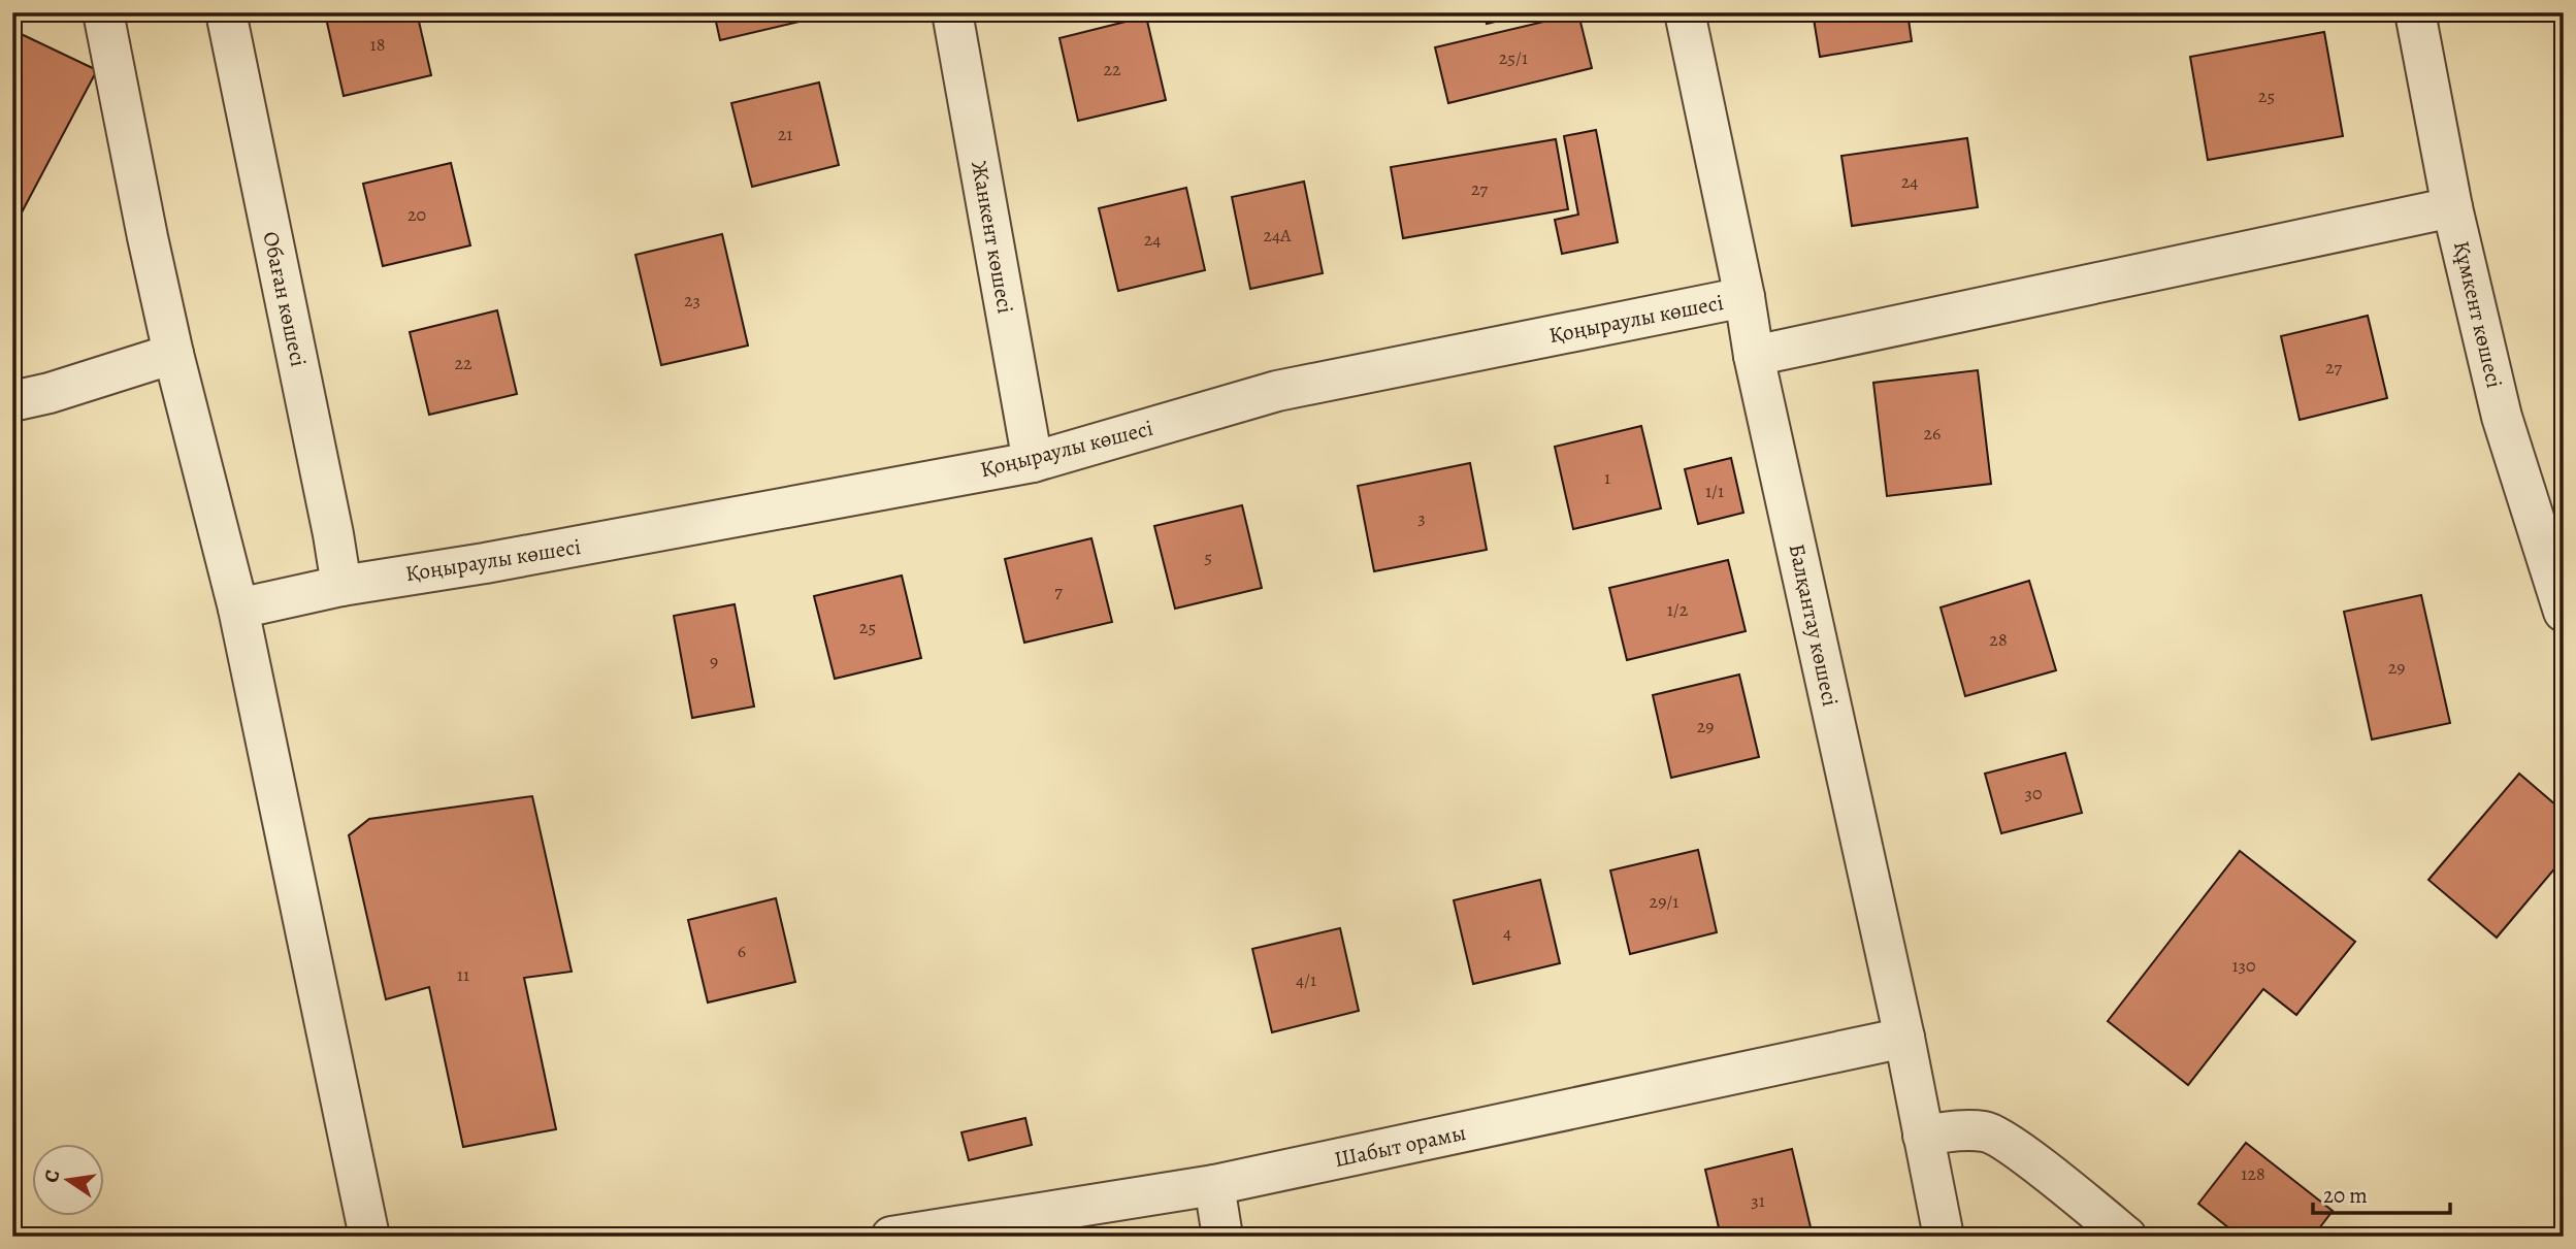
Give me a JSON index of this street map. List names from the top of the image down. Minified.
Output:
{"streets":{"street":["Жанкент көшесі","Обаған көшесі","Құмкент көшесі","Қоңыраулы көшесі","Балқантау көшесі","Шабыт орамы"]},"crossings":[["Жанкент көшесі","Қоңыраулы көшесі"],["Обаған көшесі","Қоңыраулы көшесі"],["Қоңыраулы көшесі","Балқантау көшесі"],["Балқантау көшесі","Шабыт орамы"]],"house_numbers":["18","25/1","22","25","21","24","27","20","24А","24","23","22","27","26","1","1/1","3","5","7","1/2","25","28","9","29","29","30","29/1","4","6","130","11","4/1","128","31"],"scale_bar":"20 m","north":"left"}
